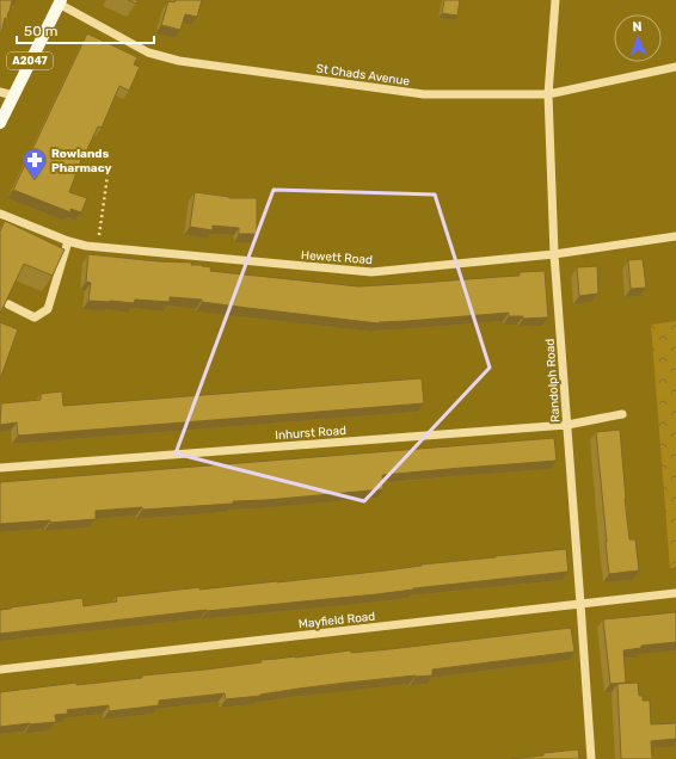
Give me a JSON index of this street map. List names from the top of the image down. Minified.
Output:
{"streets":{"main road":["A2047"],"street":["St Chads Avenue","Hewett Road","Randolph Road","Inhurst Road","Mayfield Road"]},"crossings":[["A2047","St Chads Avenue"],["St Chads Avenue","Randolph Road"],["Hewett Road","Randolph Road"],["Randolph Road","Inhurst Road"],["Randolph Road","Mayfield Road"]],"places":{"pharmacy":["Rowlands Pharmacy"]},"scale_bar":"50 m","north":"top"}
